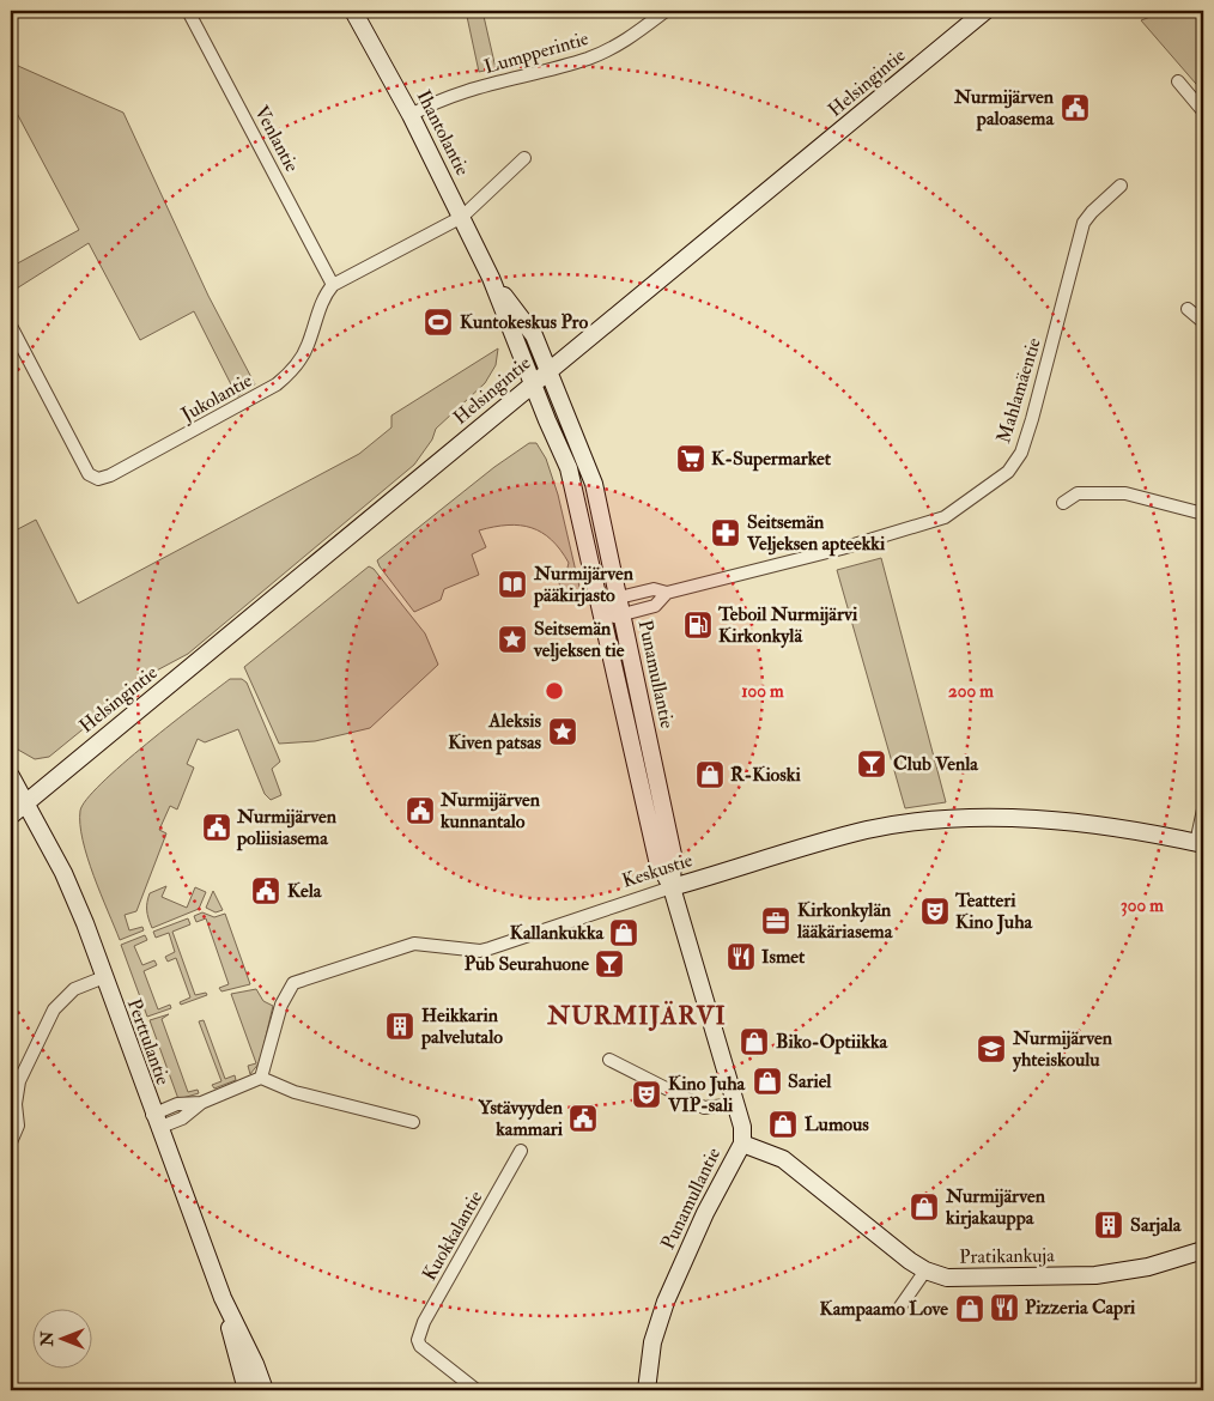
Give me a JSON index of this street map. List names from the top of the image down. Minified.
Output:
{"streets":{"street":["Lumpperintie","Helsingintie","Ihantolantie","Venlantie","Mahlamäentie","Jukolantie","Punamullantie","Keskustie","Perttulantie","Kuokkalantie","Pratikankuja"]},"crossings":[["Lumpperintie","Ihantolantie"],["Helsingintie","Ihantolantie"],["Helsingintie","Punamullantie"],["Helsingintie","Perttulantie"],["Ihantolantie","Punamullantie"],["Venlantie","Jukolantie"],["Mahlamäentie","Punamullantie"],["Punamullantie","Keskustie"],["Punamullantie","Pratikankuja"]],"districts":["NURMIJÄRVI"],"places":{"public building":["Nurmijärven paloasema","Nurmijärven kunnantalo","Nurmijärven poliisiasema","Kela","Ystävyyden kammari"],"sports":["Kuntokeskus Pro"],"supermarket":["K-Supermarket"],"pharmacy":["Seitsemän Veljeksen apteekki"],"library":["Nurmijärven pääkirjasto"],"fuel station":["Teboil Nurmijärvi Kirkonkylä"],"place":["Seitsemän veljeksen tie","Aleksis Kiven patsas"],"bar":["Club Venla","Pub Seurahuone"],"shop":["R-Kioski","Kallankukka","Biko-Optiikka","Sariel","Lumous","Nurmijärven kirjakauppa","Kampaamo Love"],"theatre":["Teatteri Kino Juha","Kino Juha VIP-sali"],"office":["Kirkonkylän lääkäriasema"],"restaurant":["Ismet","Pizzeria Capri"],"building":["Heikkarin palvelutalo","Sarjala"],"school or university":["Nurmijärven yhteiskoulu"]},"north":"left","rings":["100 m","200 m","300 m"]}
